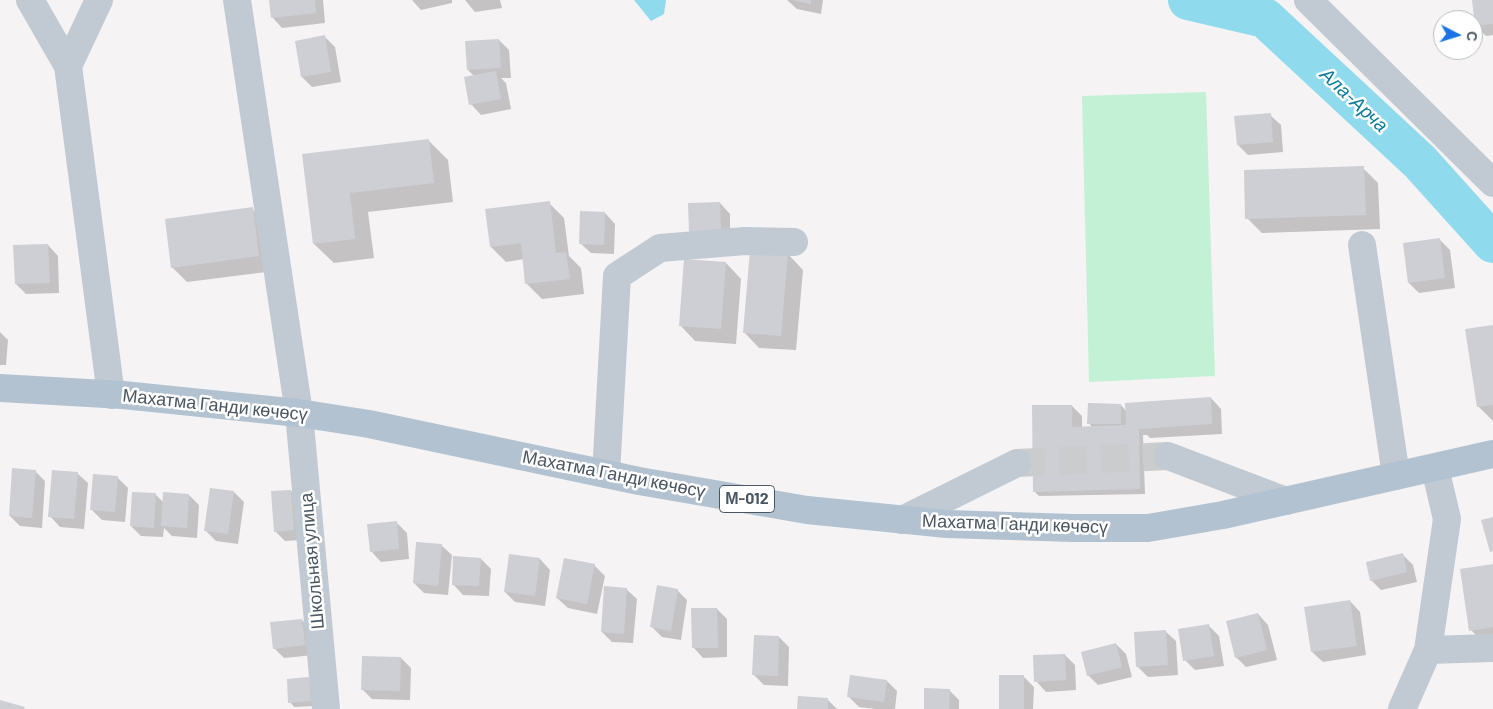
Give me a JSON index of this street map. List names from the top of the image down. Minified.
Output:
{"streets":{"main road":["Махатма Ганди көчөсү","М-012"],"street":["Школьная улица"]},"crossings":[["Махатма Ганди көчөсү","Школьная улица"]],"water":["Ала-Арча"],"north":"right"}
